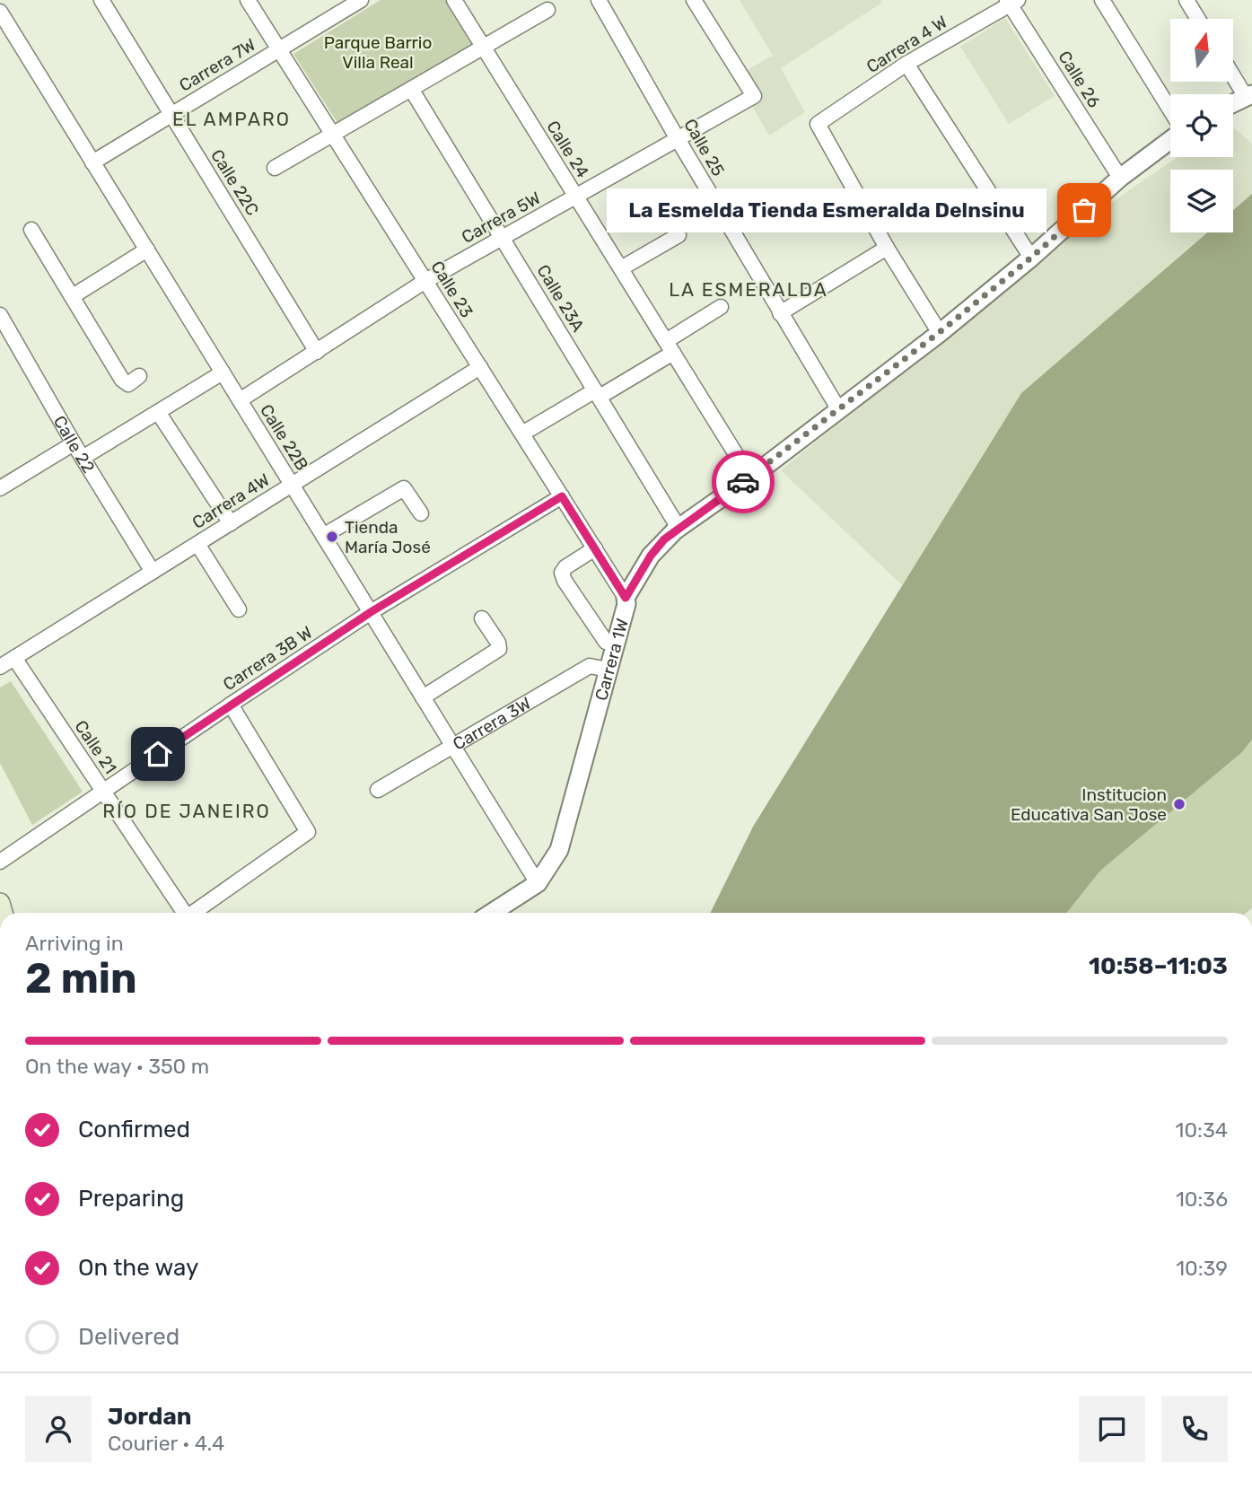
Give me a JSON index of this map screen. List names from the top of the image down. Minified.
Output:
{"streets":{"street":["Carrera 4 W","Carrera 7W","Calle 26","Calle 25","Calle 24","Calle 22C","Carrera 5W","Calle 23","Calle 23A","Calle 22B","Calle 22","Carrera 4W","Carrera 3B W","Carrera 1W","Carrera 3W","Calle 21"]},"crossings":[["Carrera 4 W","Calle 26"],["Carrera 7W","Calle 22C"],["Carrera 7W","Calle 23"],["Carrera 7W","Calle 22B"],["Calle 26","Carrera 1W"],["Calle 25","Carrera 5W"],["Calle 25","Carrera 1W"],["Calle 24","Carrera 5W"],["Calle 24","Carrera 1W"],["Calle 22C","Carrera 5W"],["Carrera 5W","Calle 23"],["Carrera 5W","Calle 23A"],["Carrera 5W","Calle 22B"],["Calle 23","Carrera 4W"],["Calle 23","Carrera 3B W"],["Calle 23","Carrera 1W"],["Calle 23A","Carrera 1W"],["Calle 22B","Carrera 4W"],["Calle 22B","Carrera 3B W"],["Calle 22B","Carrera 1W"],["Calle 22B","Carrera 3W"],["Calle 22","Carrera 4W"],["Carrera 4W","Calle 21"],["Carrera 3B W","Calle 21"],["Carrera 1W","Carrera 3W"]],"districts":["EL AMPARO","LA ESMERALDA","RÍO DE JANEIRO"],"parks":["Parque Barrio Villa Real"],"places":["La Esmelda Tienda Esmeralda Delnsinu","Tienda María José","Institucion Educativa San Jose"],"north":"top","page":{"bubble":"La Esmelda Tienda Esmeralda Delnsinu","heading":["2 min","Arriving in","10:58–11:03"],"panel":["Jordan","Courier · 4.4"],"bar":"On the way · 350 m","list":[["Confirmed","10:34"],["Preparing","10:36"],["On the way","10:39"],"Delivered"]}}
